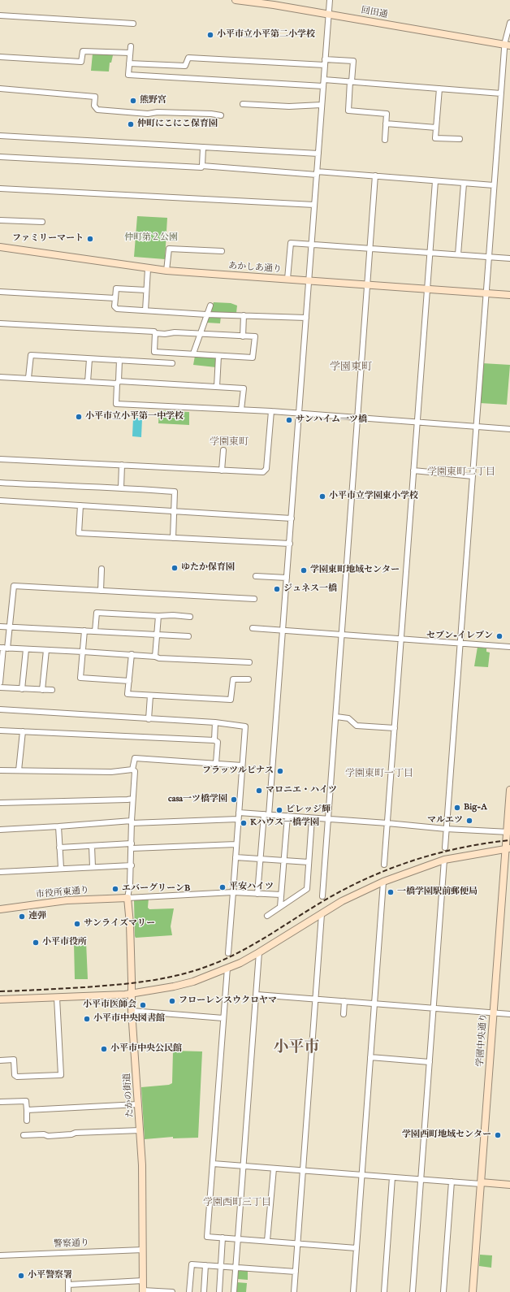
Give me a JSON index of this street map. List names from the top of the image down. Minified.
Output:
{"streets":{"street":["回田通","あかしあ通り","市役所東通り","学園中央通り","たかの街道","警察通り"]},"crossings":[["市役所東通り","たかの街道"],["たかの街道","警察通り"]],"districts":["学園東町","学園東町","学園東町二丁目","学園東町一丁目","小平市","学園西町三丁目"],"parks":["仲町第２公園"],"places":["小平市立小平第二小学校","熊野宮","仲町にこにこ保育園","ファミリーマート","小平市立小平第一中学校","サンハイム一ツ橋","小平市立学園東小学校","ゆたか保育園","学園東町地域センター","ジュネス一橋","セブン-イレブン","フラッツルピナス","マロニエ・ハイツ","casa一ツ橋学園","Big-A","ビレッジ輝","マルエツ","Kハウス一橋学園","平安ハイツ","エバーグリーンB","一橋学園駅前郵便局","連弾","サンライズマリー","小平市役所","フローレンスウクロヤマ","小平市医師会","小平市中央図書館","小平市中央公民館","学園西町地域センター","小平警察署"]}
